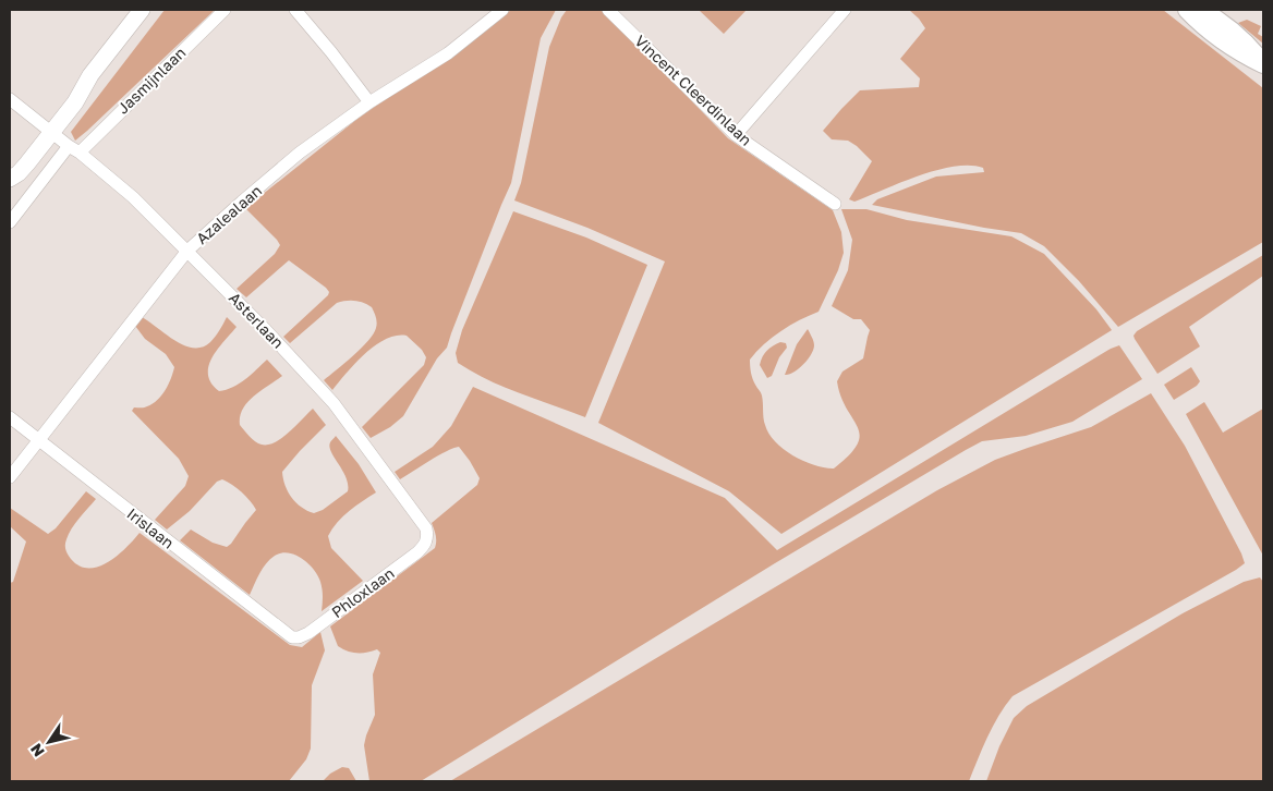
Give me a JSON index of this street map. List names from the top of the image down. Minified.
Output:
{"streets":{"street":["Jasmijnlaan","Vincent Cleerdinlaan","Azalealaan","Asterlaan","Irislaan","Phloxlaan"]},"crossings":[["Jasmijnlaan","Asterlaan"],["Azalealaan","Asterlaan"],["Azalealaan","Irislaan"],["Asterlaan","Phloxlaan"],["Irislaan","Phloxlaan"]],"north":"bottom left"}
